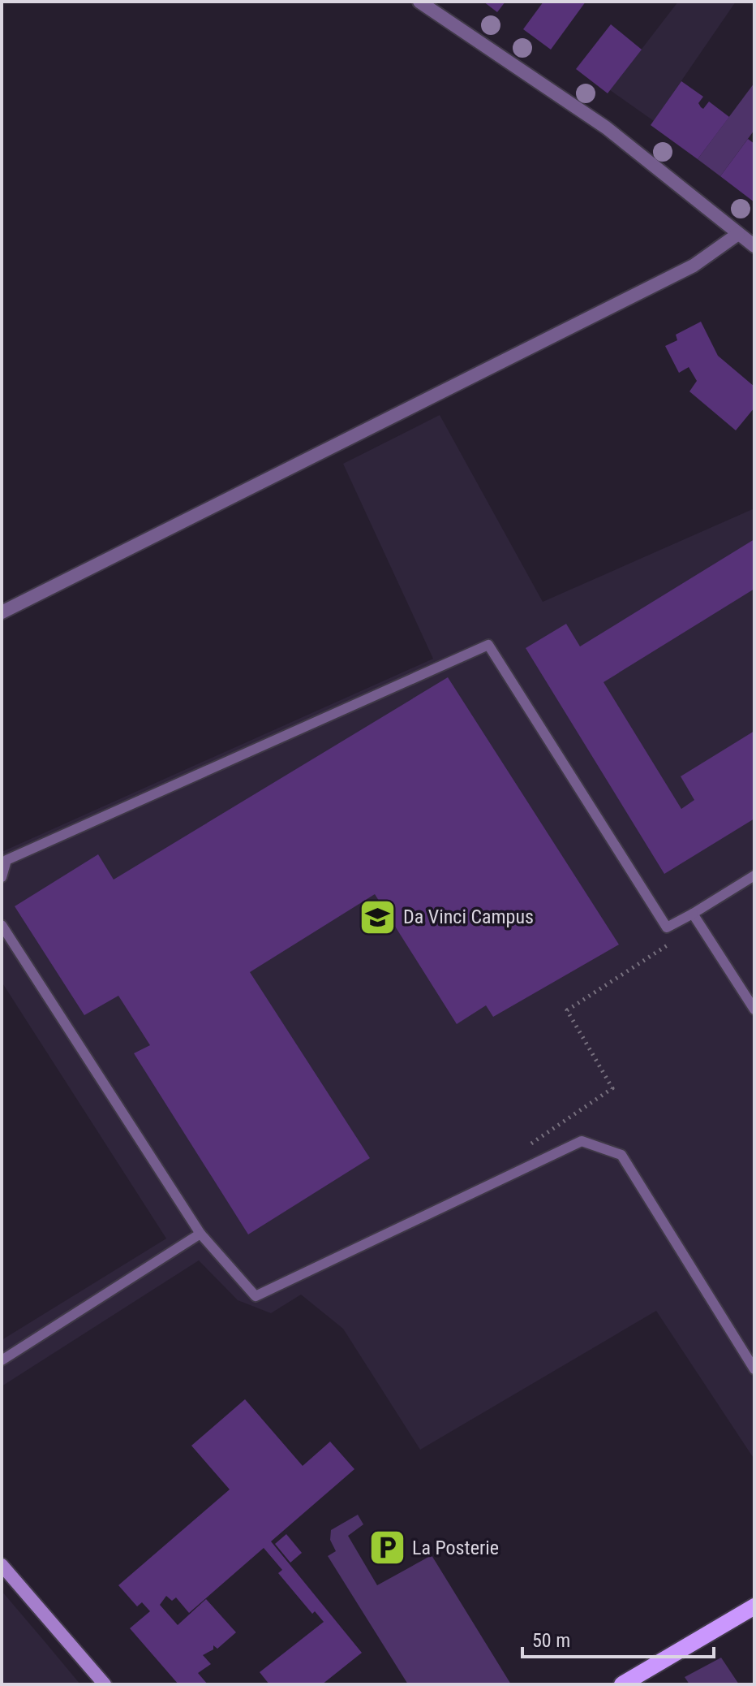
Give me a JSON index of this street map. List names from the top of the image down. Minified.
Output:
{"places":{"school or university":["Da Vinci Campus"],"parking":["La Posterie"]},"scale_bar":"50 m"}
